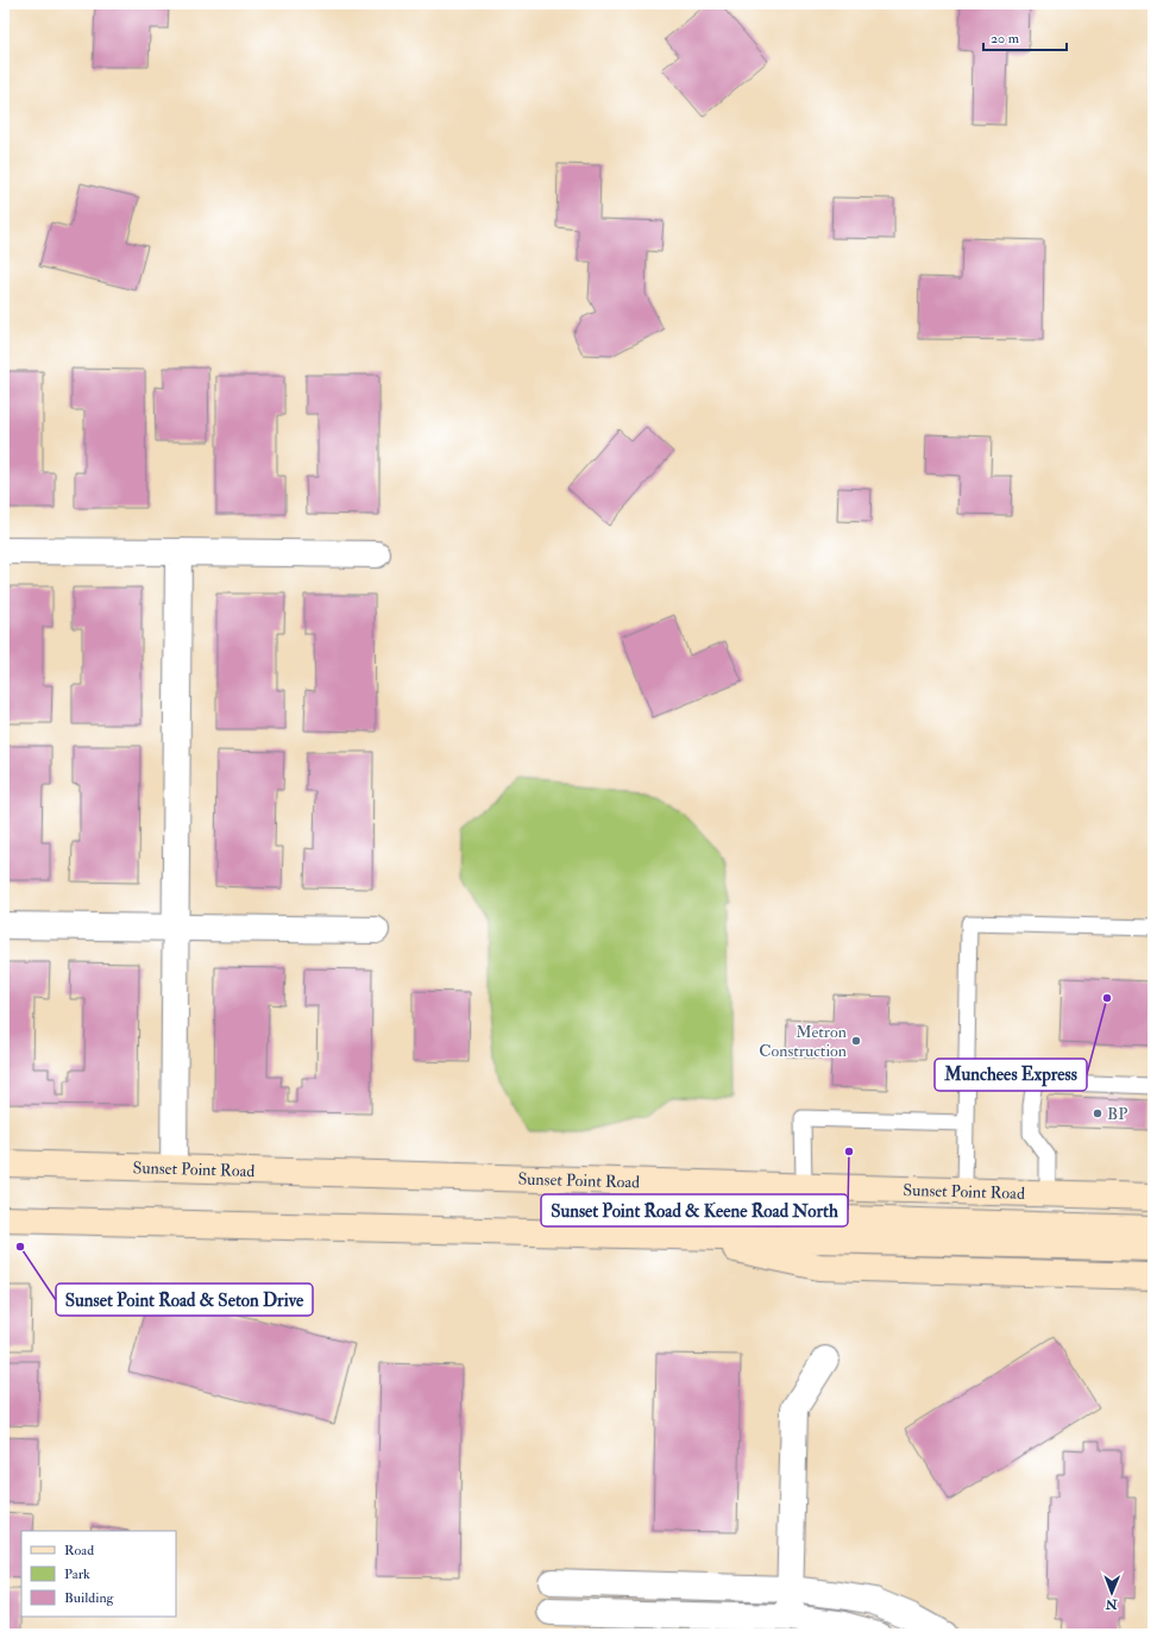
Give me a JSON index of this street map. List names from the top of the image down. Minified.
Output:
{"streets":{"main road":["Sunset Point Road"]},"places":["Munchees Express","Metron Construction","BP","Sunset Point Road & Keene Road North","Sunset Point Road & Seton Drive"],"legend":["Road","Park","Building"],"scale_bar":"20 m","north":"bottom"}
